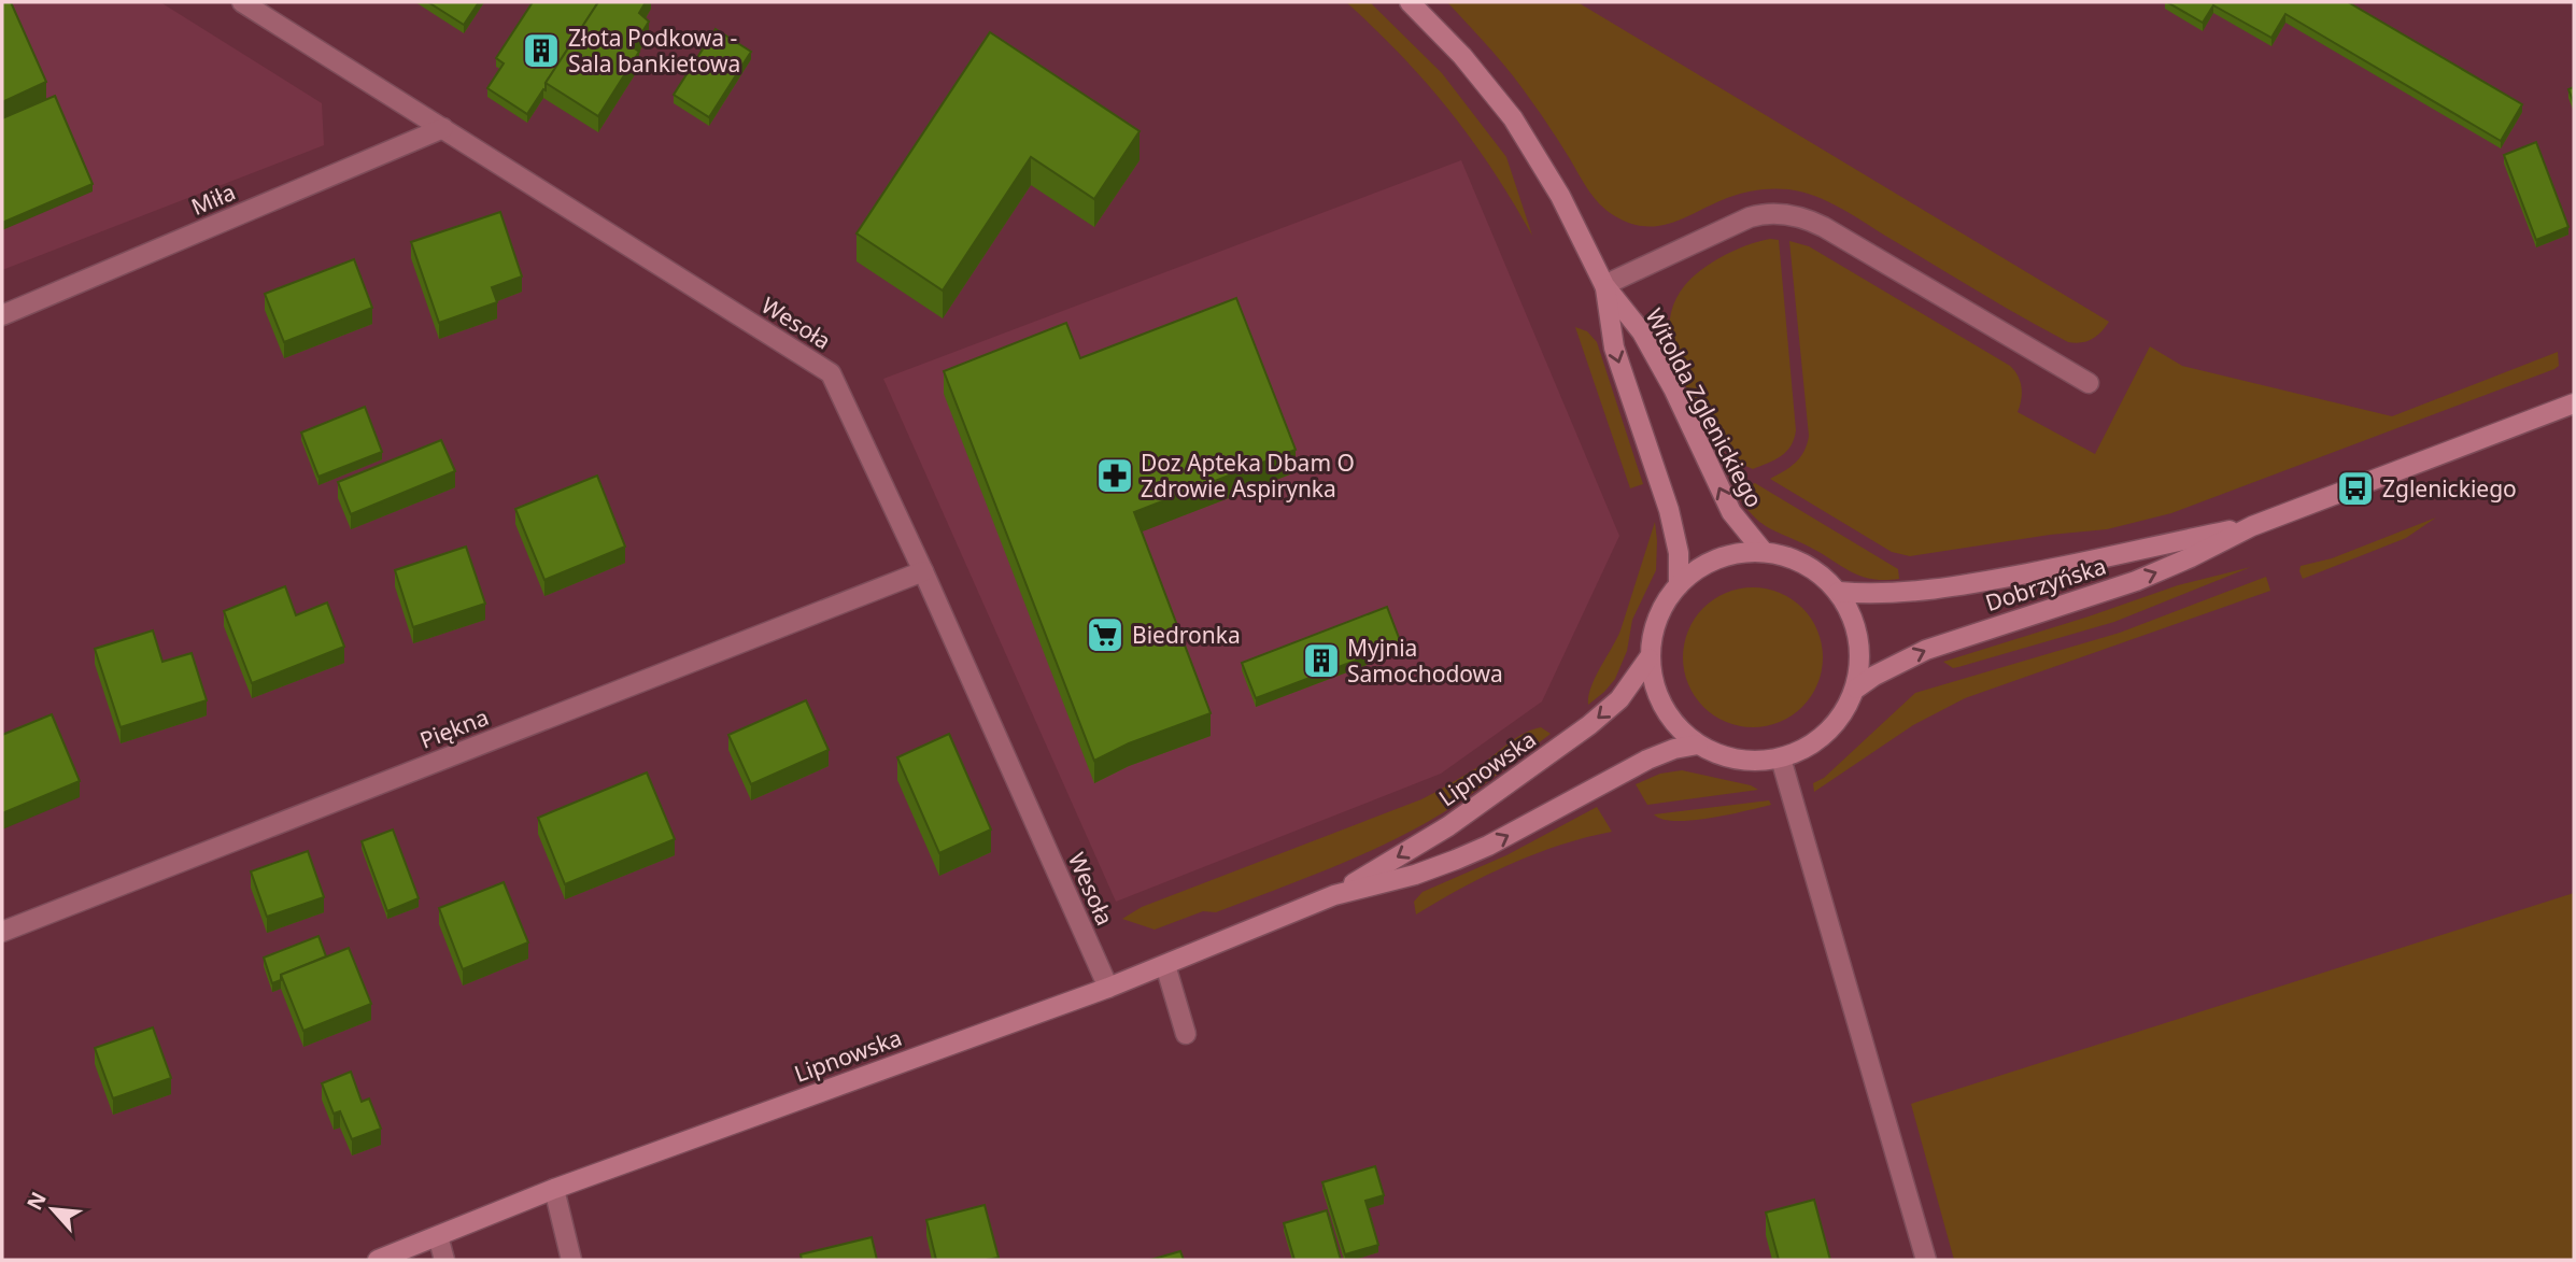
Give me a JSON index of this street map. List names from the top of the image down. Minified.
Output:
{"streets":{"main road":["Witolda Zglenickiego","Dobrzyńska","Lipnowska"],"street":["Miła","Wesoła","Piękna"]},"crossings":[["Miła","Wesoła"],["Wesoła","Piękna"],["Wesoła","Lipnowska"],["Witolda Zglenickiego","Dobrzyńska"],["Witolda Zglenickiego","Lipnowska"],["Dobrzyńska","Lipnowska"]],"places":{"building":["Złota Podkowa - Sala bankietowa","Myjnia Samochodowa"],"pharmacy":["Doz Apteka Dbam O Zdrowie Aspirynka"],"bus stop":["Zglenickiego"],"supermarket":["Biedronka"]},"north":"top left"}
